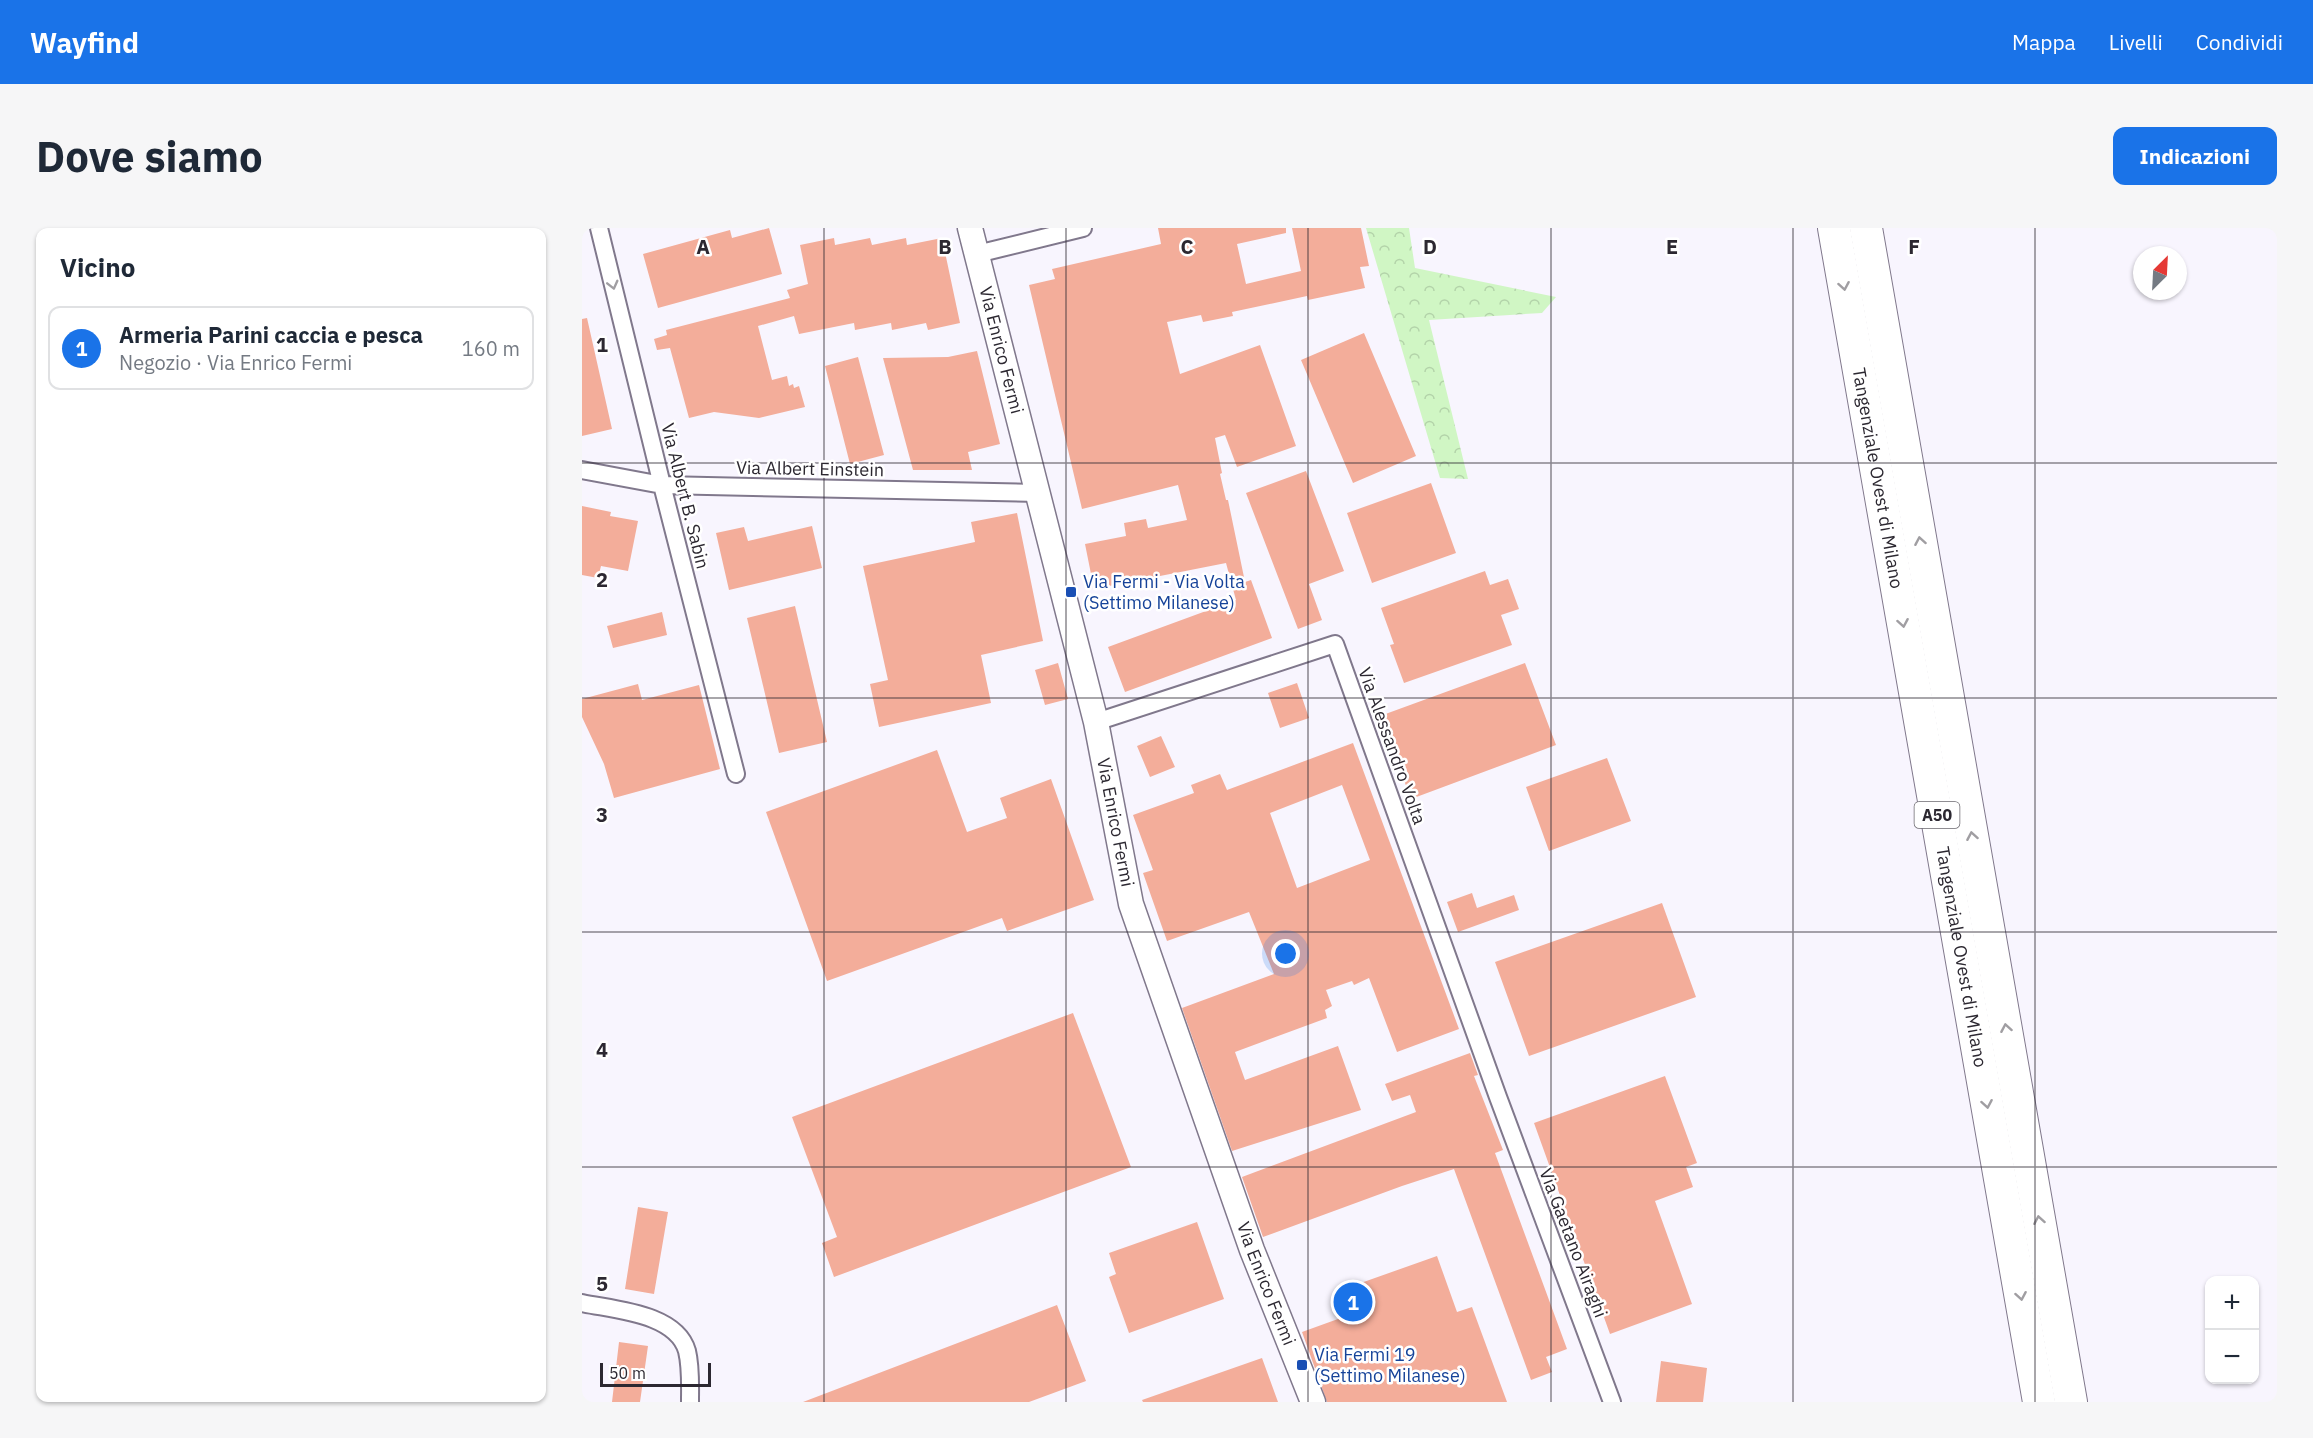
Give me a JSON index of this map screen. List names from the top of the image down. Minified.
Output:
{"streets":{"highway":["Tangenziale Ovest di Milano","A50"],"street":["Via Enrico Fermi","Via Albert Einstein","Via Albert B. Sabin","Via Alessandro Volta","Via Gaetano Airaghi"]},"crossings":[["Via Enrico Fermi","Via Albert Einstein"],["Via Enrico Fermi","Via Alessandro Volta"],["Via Albert Einstein","Via Albert B. Sabin"],["Via Alessandro Volta","Via Gaetano Airaghi"]],"one_way":["Via Albert B. Sabin"],"places":{"transit":["Via Fermi - Via Volta (Settimo Milanese)","Via Fermi 19 (Settimo Milanese)"]},"scale_bar":"50 m","north":"top right","page":{"header":"Wayfind","nav":["Mappa","Livelli","Condividi"],"buttons":"Indicazioni","title":"Dove siamo","heading":"Vicino","list":[{"mark":"1","name":"Armeria Parini caccia e pesca","note":"Negozio · Via Enrico Fermi","value":"160 m"}],"map_buttons":["+","−"],"pins":"1","scale":"50 m"},"grid":{"columns":["A","B","C","D","E","F"],"rows":["1","2","3","4","5"]}}
